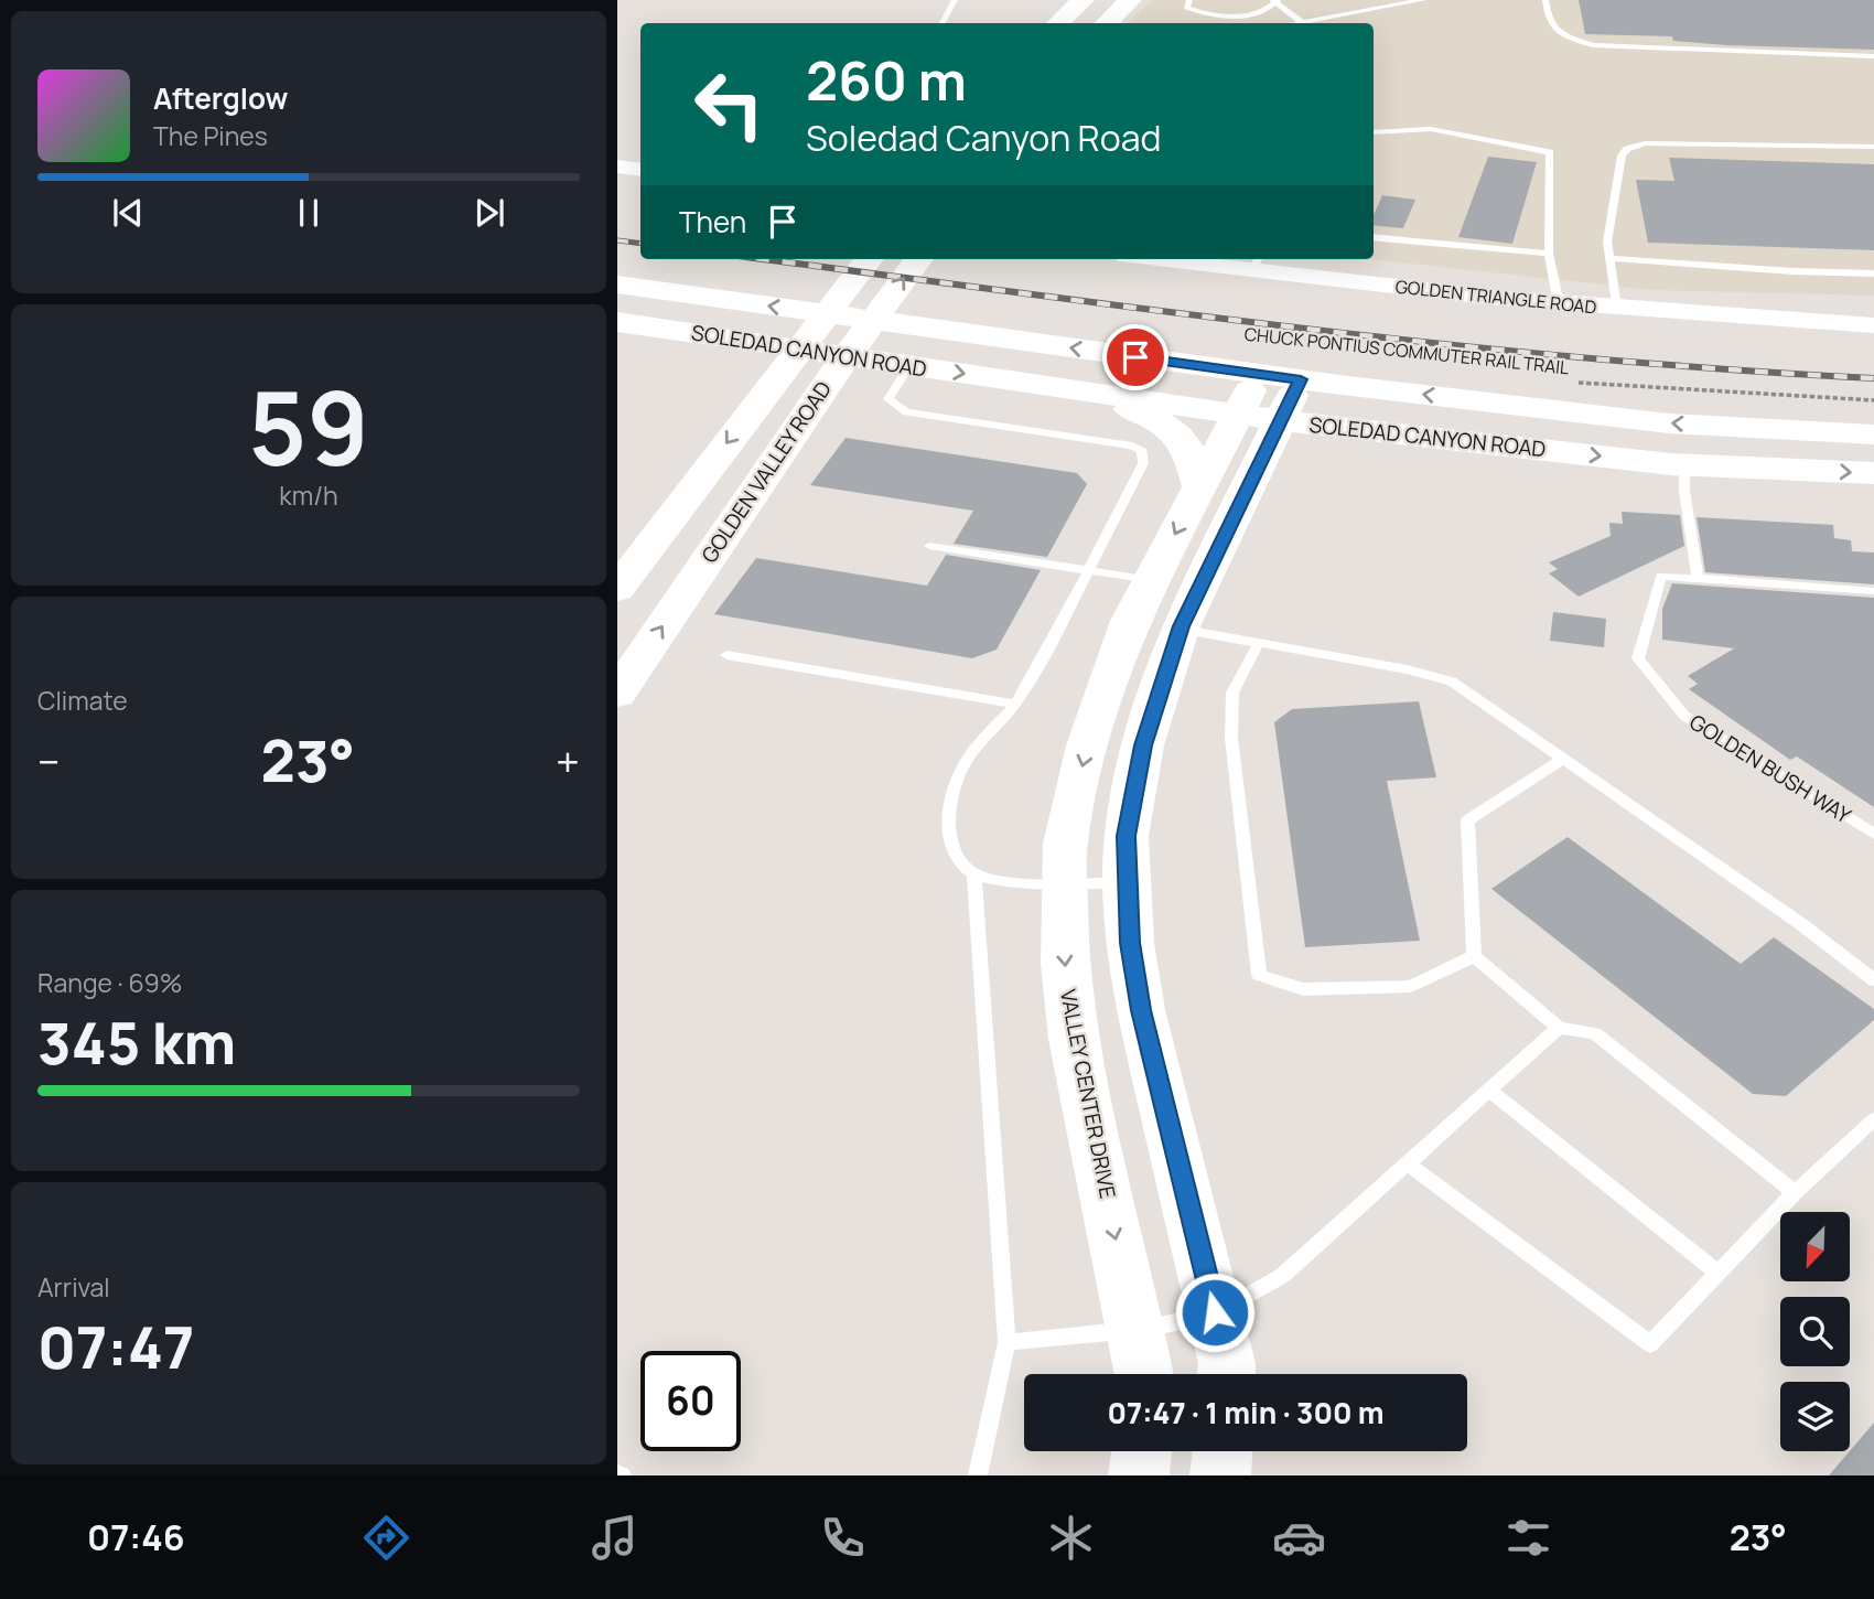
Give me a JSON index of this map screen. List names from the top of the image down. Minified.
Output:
{"streets":{"main road":["SOLEDAD CANYON ROAD","GOLDEN VALLEY ROAD","VALLEY CENTER DRIVE"],"street":["GOLDEN TRIANGLE ROAD"],"lane":["GOLDEN BUSH WAY"],"path":["CHUCK PONTIUS COMMUTER RAIL TRAIL"]},"crossings":[["SOLEDAD CANYON ROAD","VALLEY CENTER DRIVE"]],"north":"bottom left","page":{"turn":["260 m","Soledad Canyon Road"],"song":["Afterglow","The Pines"],"then":"Then","tile":[["59","km/h"],"Climate",["Range · 69%","345 km"],["Arrival","07:47"]],"heat":["−","23°","+"],"limit":"60","trip":"07:47 · 1 min · 300 m","tabs":["07:46","23°"]}}
